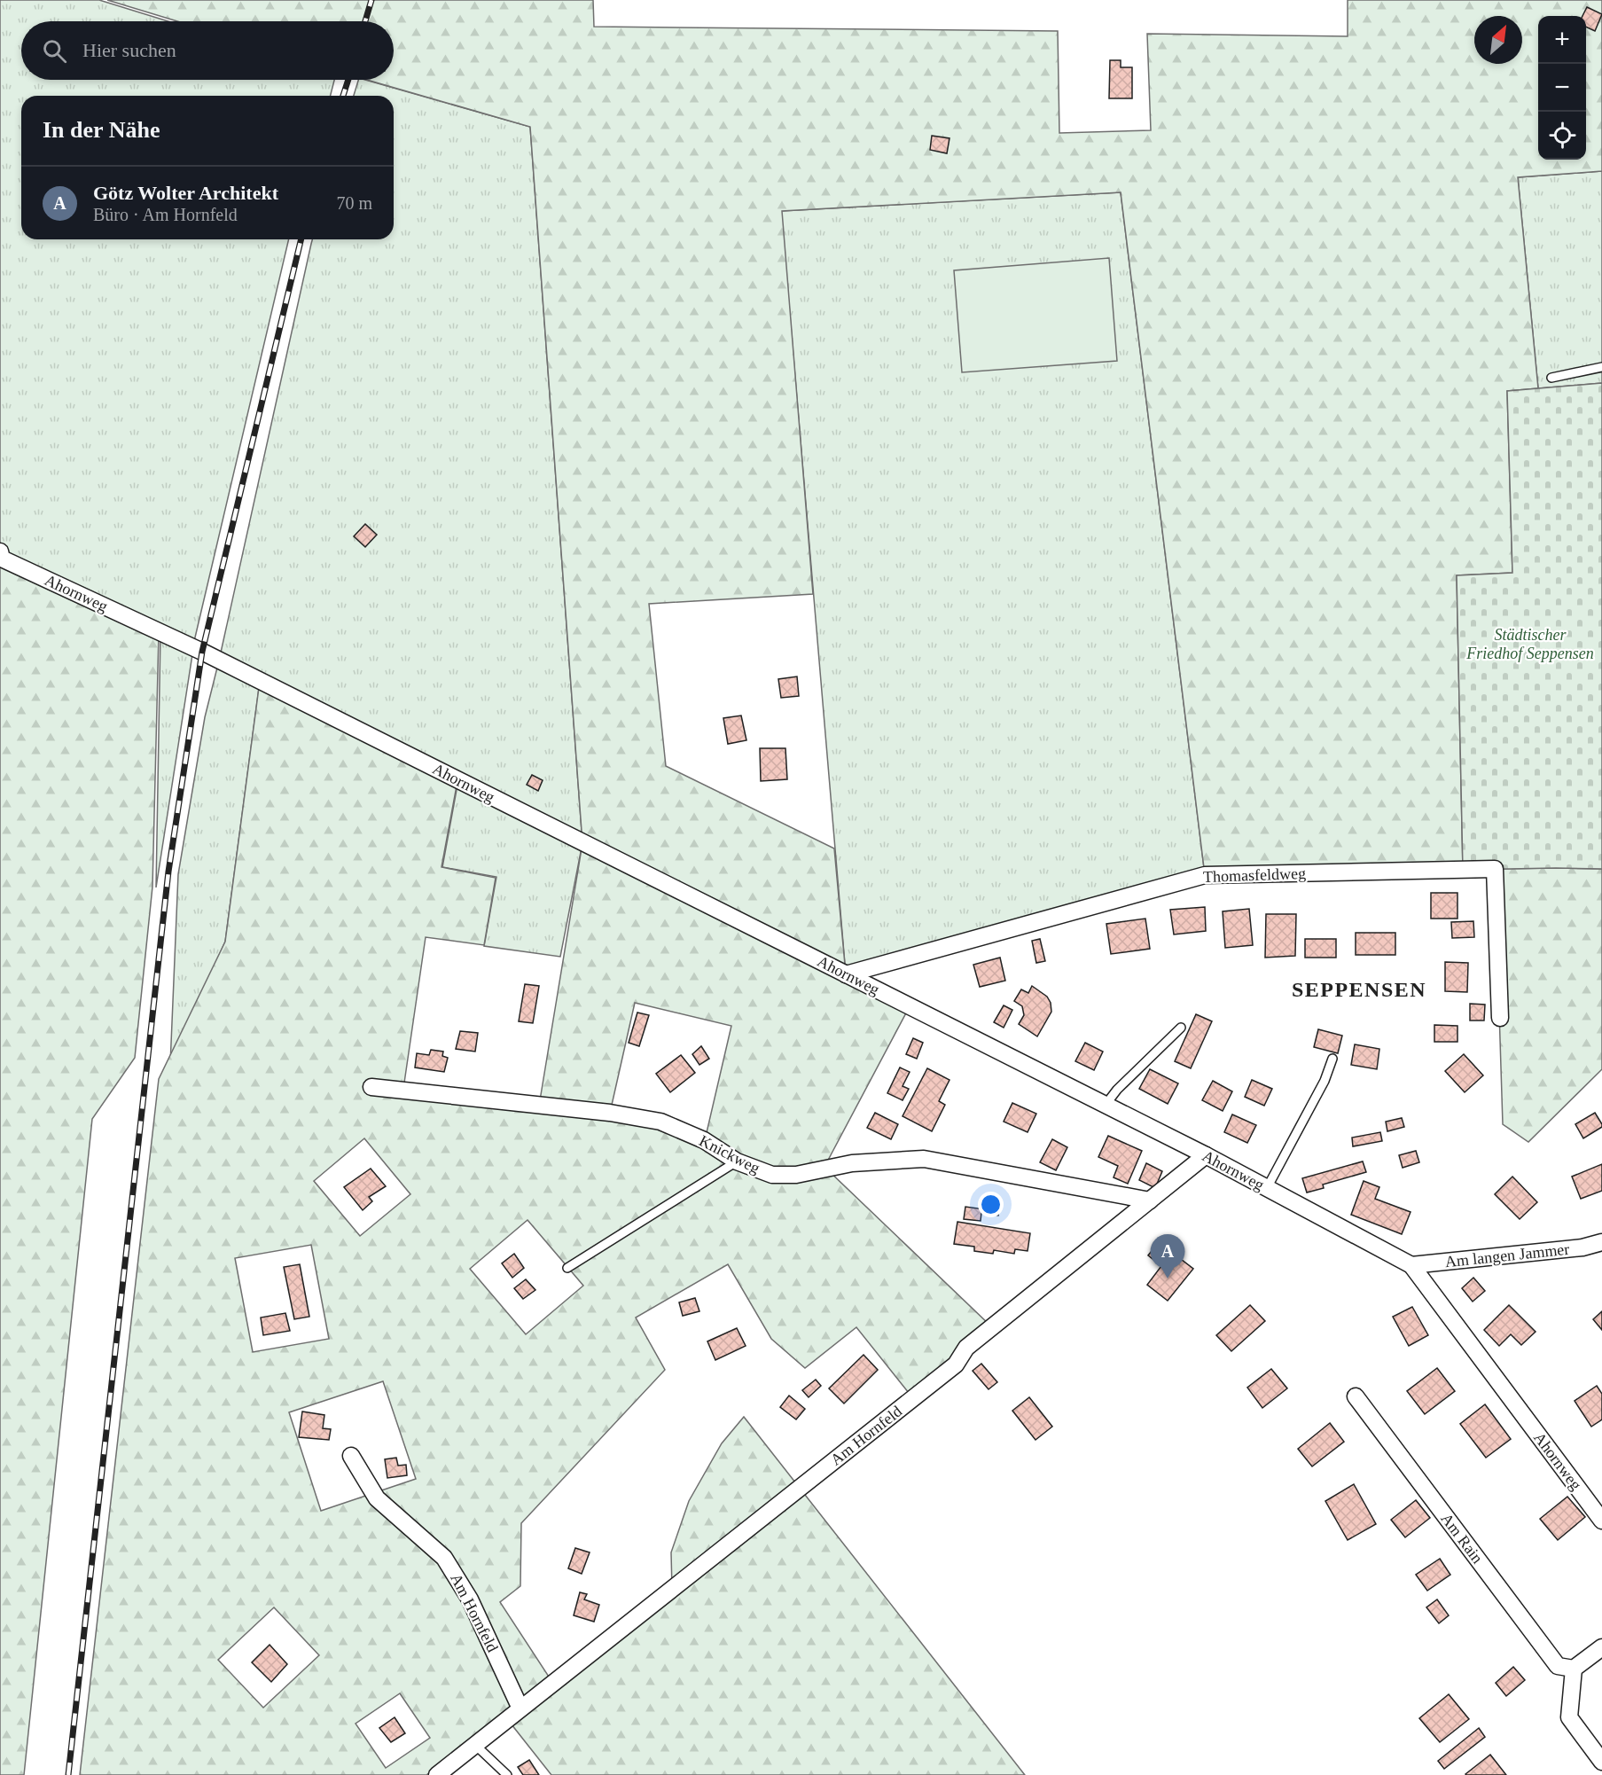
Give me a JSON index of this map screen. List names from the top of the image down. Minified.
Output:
{"streets":{"street":["Ahornweg","Thomasfeldweg","Knickweg","Am langen Jammer","Am Hornfeld","Am Rain"]},"crossings":[["Ahornweg","Thomasfeldweg"],["Ahornweg","Am langen Jammer"],["Ahornweg","Am Hornfeld"],["Knickweg","Am Hornfeld"]],"districts":["SEPPENSEN"],"parks":["Städtischer Friedhof Seppensen"],"north":"top right","page":{"map_buttons":["+","−"],"search":"Hier suchen","heading":"In der Nähe","list":[{"mark":"A","name":"Götz Wolter Architekt","note":"Büro · Am Hornfeld","value":"70 m"}],"pins":"A"}}
